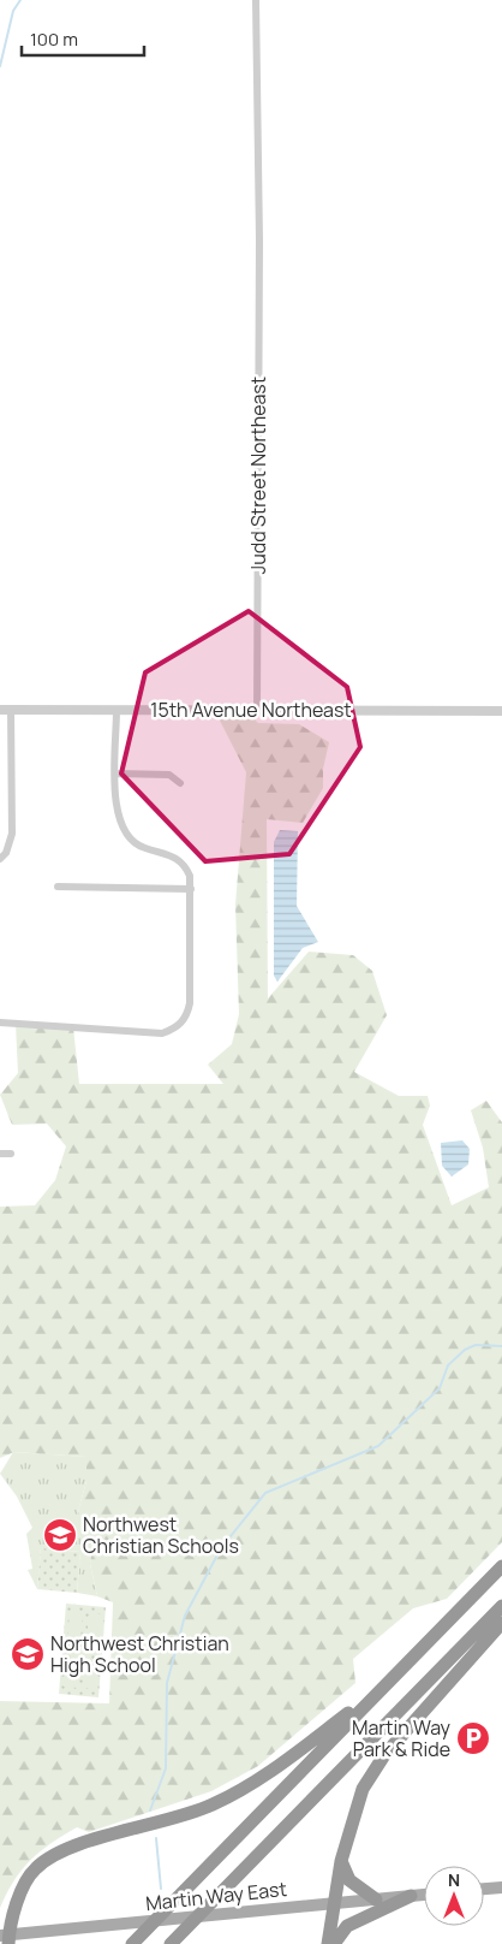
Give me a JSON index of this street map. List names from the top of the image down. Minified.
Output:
{"streets":{"main road":["Martin Way East"],"street":["Judd Street Northeast","15th Avenue Northeast"]},"crossings":[["Judd Street Northeast","15th Avenue Northeast"]],"places":{"school or university":["Northwest Christian Schools","Northwest Christian High School"],"parking":["Martin Way Park & Ride"]},"scale_bar":"100 m","north":"top"}
